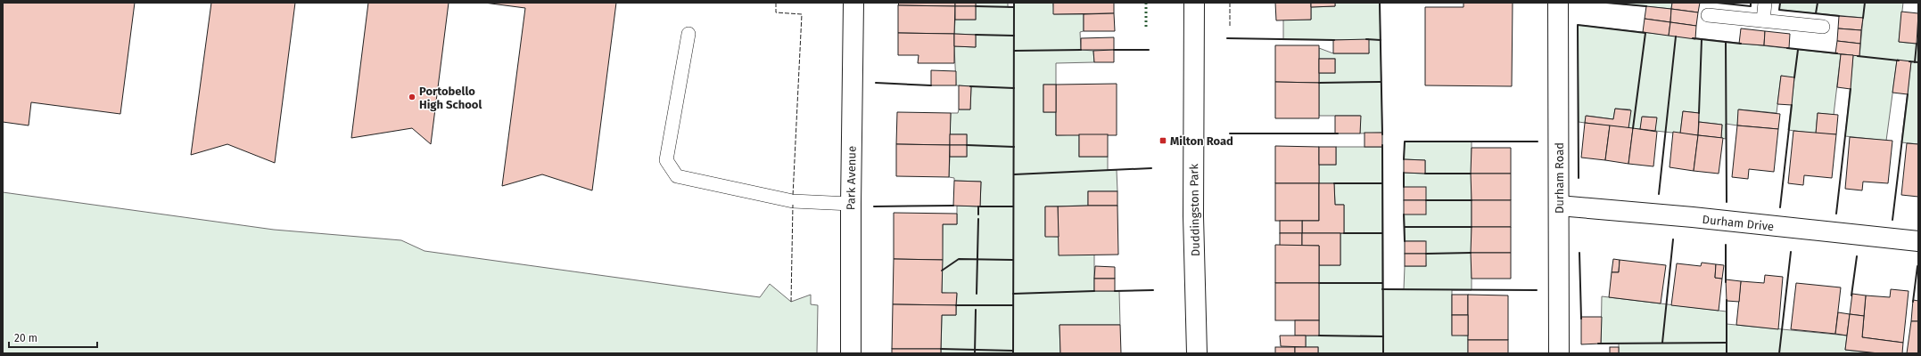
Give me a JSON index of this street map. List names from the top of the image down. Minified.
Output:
{"streets":{"street":["Park Avenue","Durham Road","Duddingston Park","Durham Drive"]},"crossings":[["Durham Road","Durham Drive"]],"places":{"other":["Portobello High School"],"transit":["Milton Road"]},"scale_bar":"20 m"}
